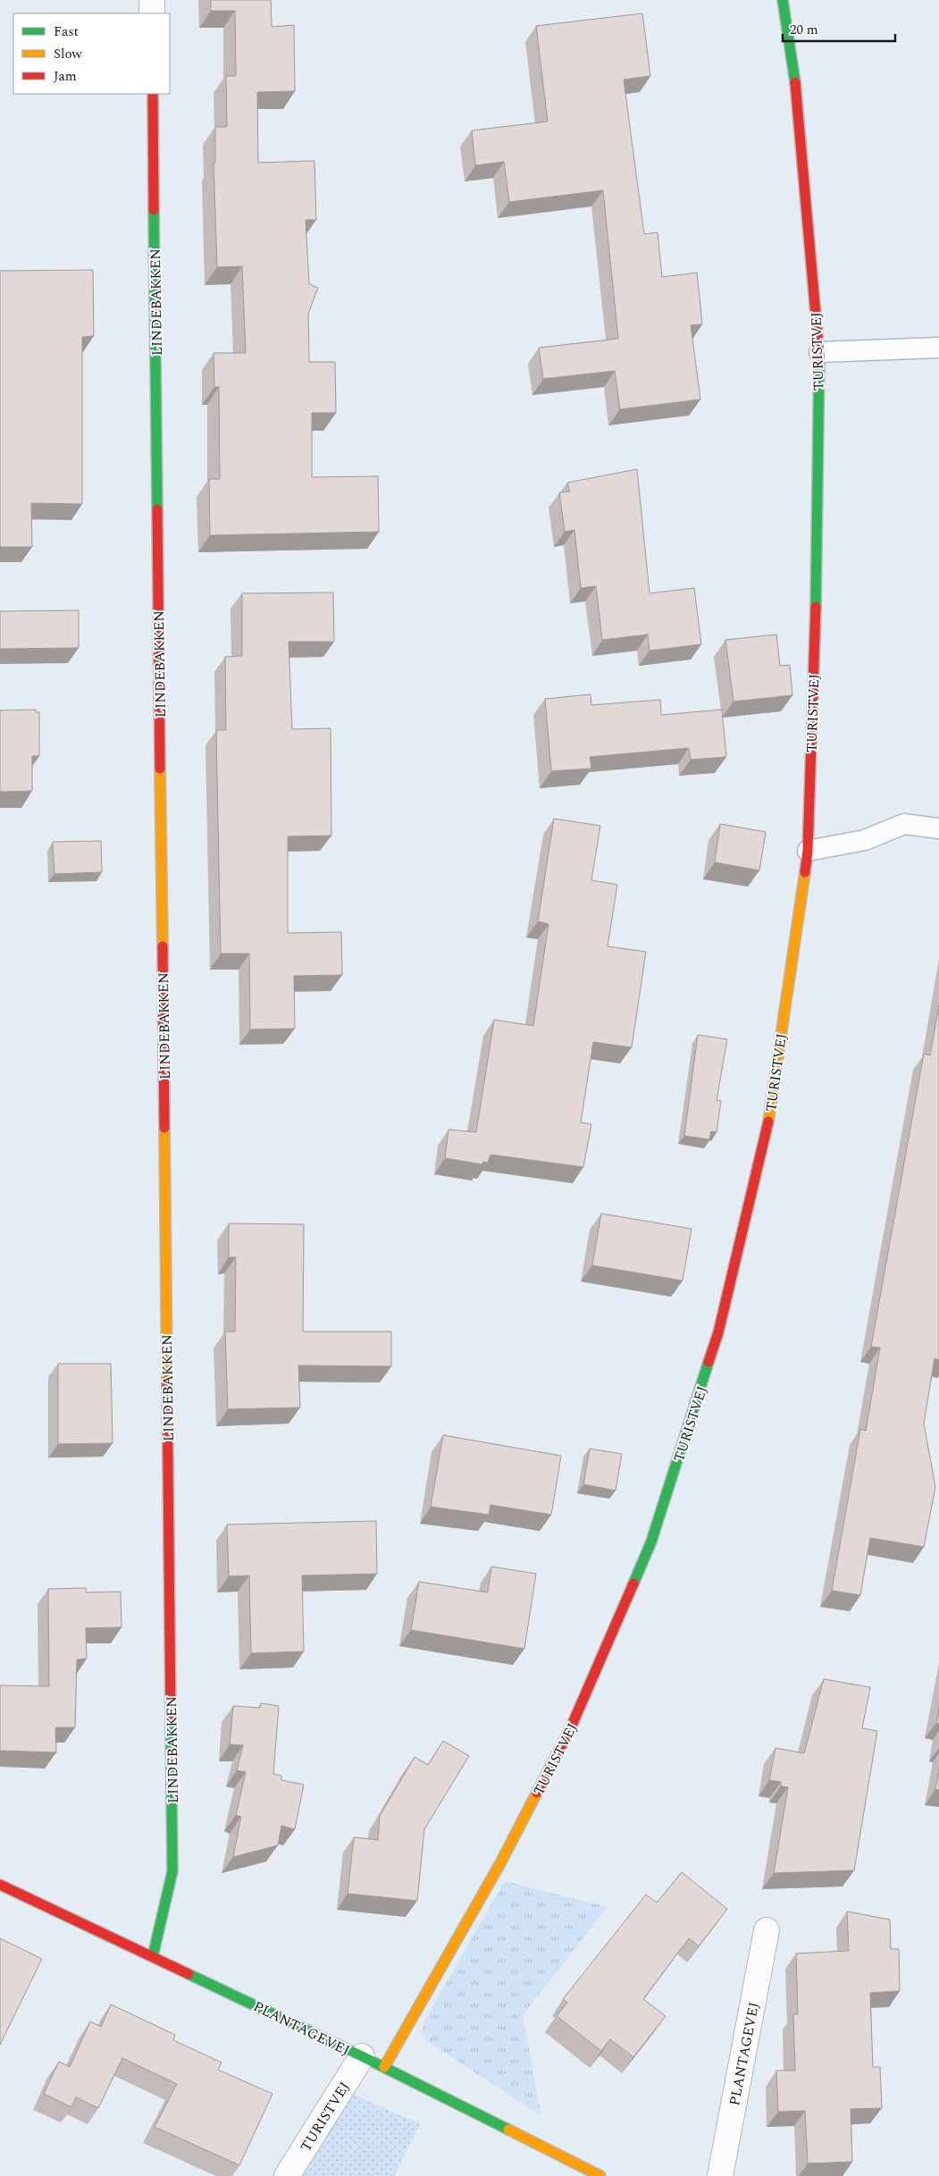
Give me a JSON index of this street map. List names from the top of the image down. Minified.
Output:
{"streets":{"street":["LINDEBAKKEN","TURISTVEJ","PLANTAGEVEJ"]},"crossings":[["LINDEBAKKEN","PLANTAGEVEJ"],["TURISTVEJ","PLANTAGEVEJ"]],"legend":["Fast","Slow","Jam"],"scale_bar":"20 m"}
